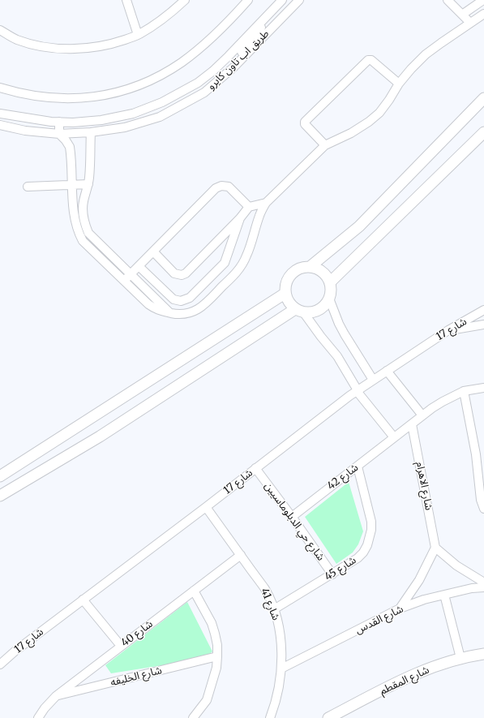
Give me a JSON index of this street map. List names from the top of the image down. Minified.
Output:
{"streets":{"main road":["شارع المقطم"],"street":["طريق اب تاون كايرو","شارع 17","شارع 42","شارع الاهرام","شارع حي الدبلوماسيين","شارع 45","شارع 41","شارع القدس","شارع 40","شارع الخليفه"]},"crossings":[["شارع 17","شارع حي الدبلوماسيين"],["شارع 17","شارع 41"],["شارع 42","شارع الاهرام"],["شارع 42","شارع حي الدبلوماسيين"],["شارع 42","شارع 45"],["شارع حي الدبلوماسيين","شارع 45"],["شارع 45","شارع 41"],["شارع 41","شارع القدس"],["شارع 41","شارع 40"],["شارع 40","شارع الخليفه"]]}
